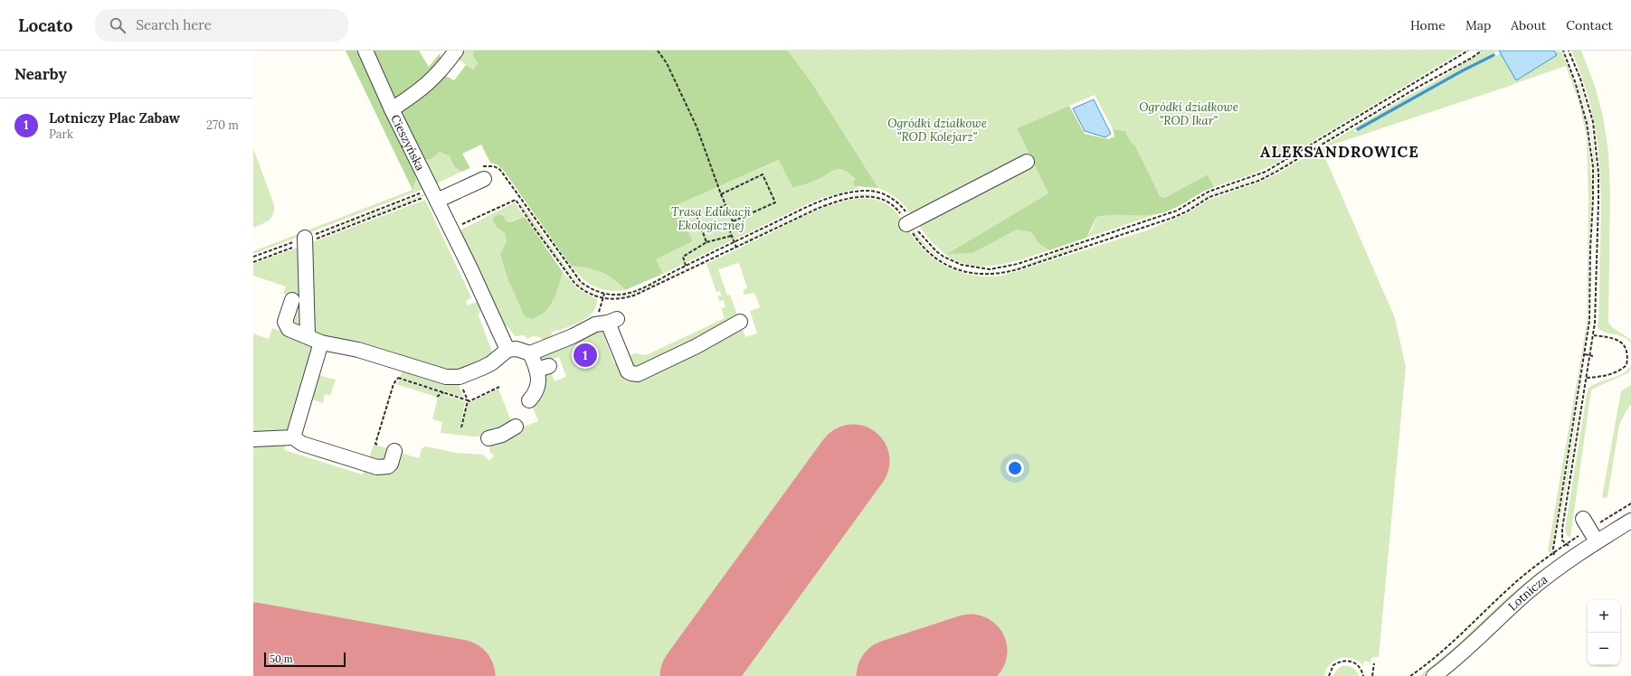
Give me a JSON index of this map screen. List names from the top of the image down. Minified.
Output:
{"streets":{"street":["Cieszyńska","Lotnicza"]},"districts":["ALEKSANDROWICE"],"parks":["Ogródki działkowe \"ROD Ikar\"","Ogródki działkowe \"ROD Kolejarz\"","Trasa Edukacji Ekologicznej"],"scale_bar":"50 m","page":{"header":"Locato","search":"Search here","nav":["Home","Map","About","Contact"],"heading":"Nearby","list":[{"mark":"1","name":"Lotniczy Plac Zabaw","note":"Park","value":"270 m"}],"pins":"1","map_buttons":["+","−"],"scale":"50 m"}}
